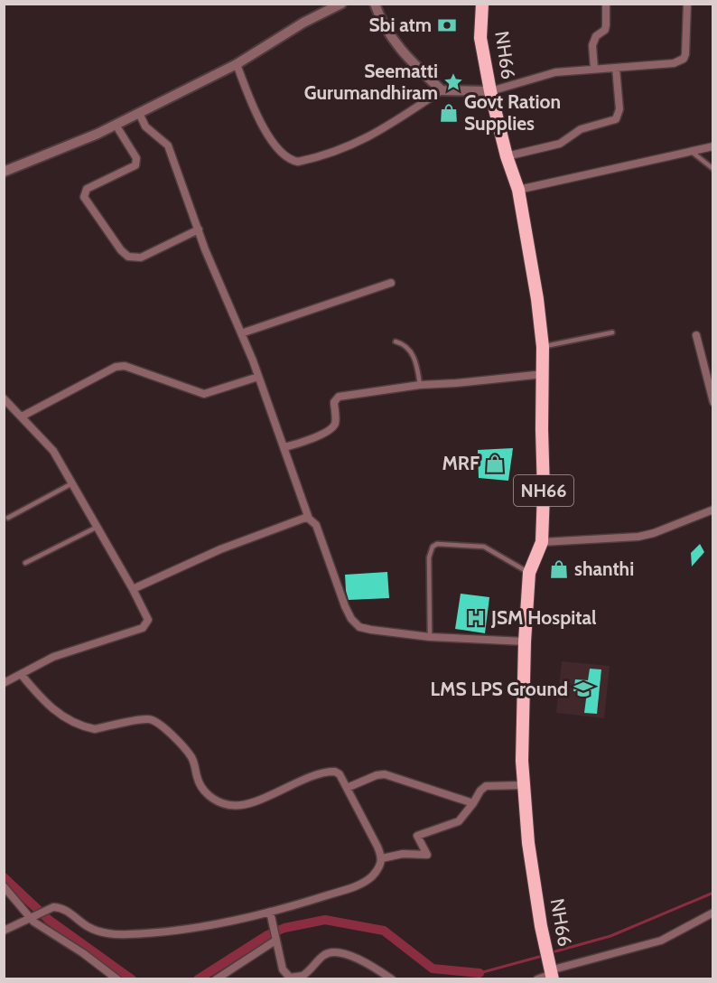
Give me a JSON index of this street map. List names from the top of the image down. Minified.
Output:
{"streets":{"highway":["NH66"]},"places":{"bank":["Sbi atm"],"place":["Seematti Gurumandhiram"],"shop":["Govt Ration Supplies","MRF","shanthi"],"hospital":["JSM Hospital"],"school or university":["LMS LPS Ground"]}}
